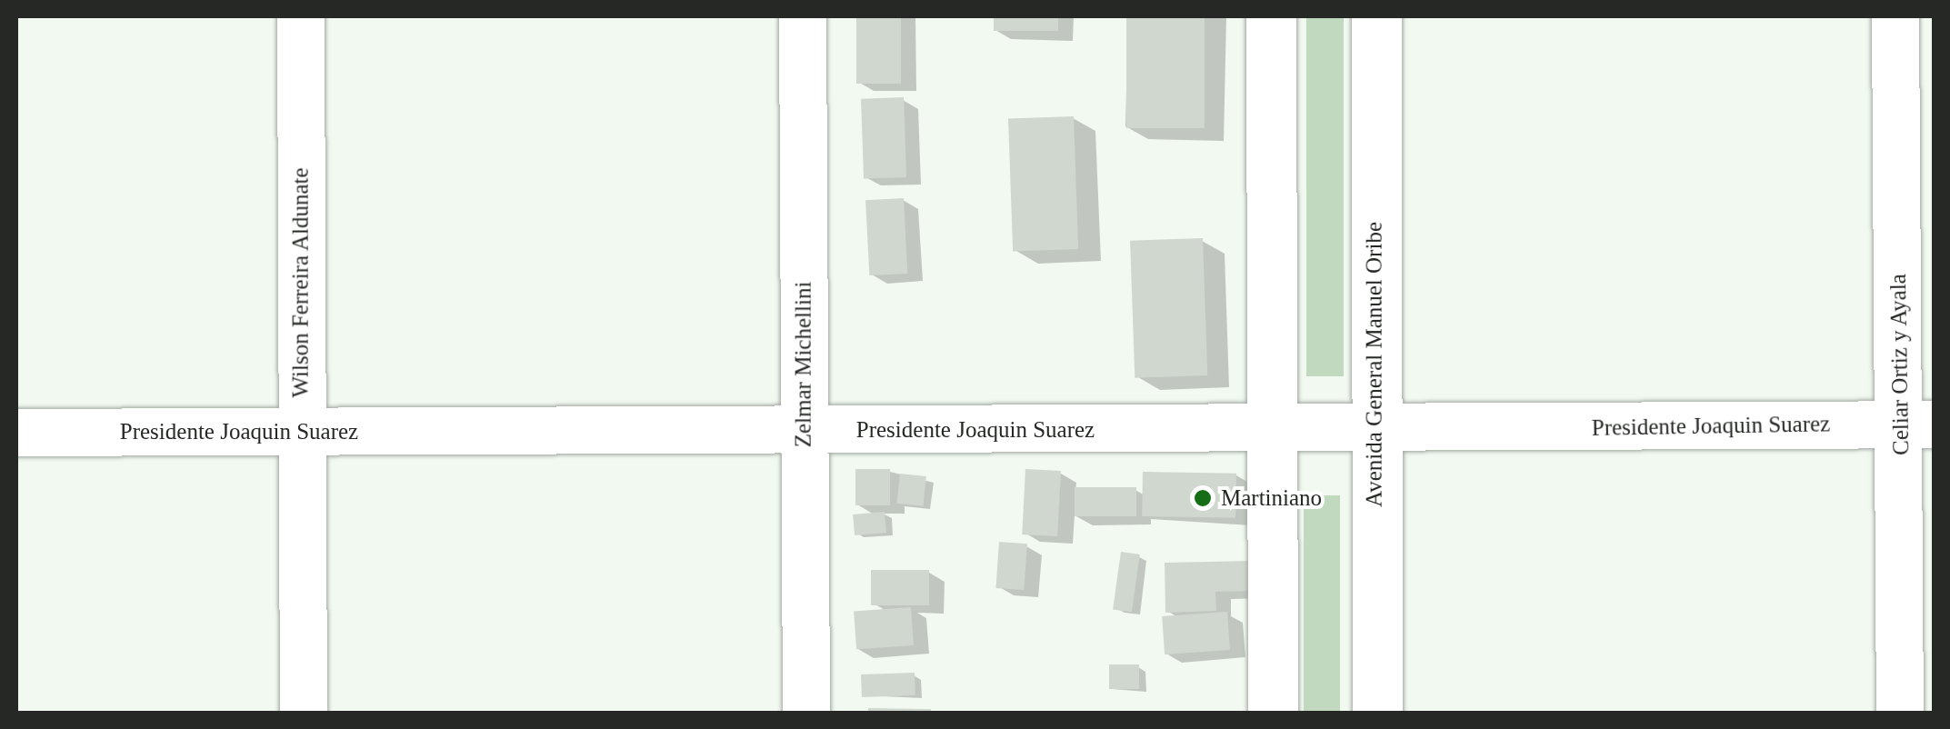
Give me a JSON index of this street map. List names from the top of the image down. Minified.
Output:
{"streets":{"main road":["Avenida General Manuel Oribe"],"street":["Wilson Ferreira Aldunate","Zelmar Michellini","Celiar Ortiz y Ayala","Presidente Joaquin Suarez"]},"crossings":[["Wilson Ferreira Aldunate","Presidente Joaquin Suarez"],["Zelmar Michellini","Presidente Joaquin Suarez"],["Avenida General Manuel Oribe","Presidente Joaquin Suarez"],["Celiar Ortiz y Ayala","Presidente Joaquin Suarez"]],"places":["Martiniano"]}
